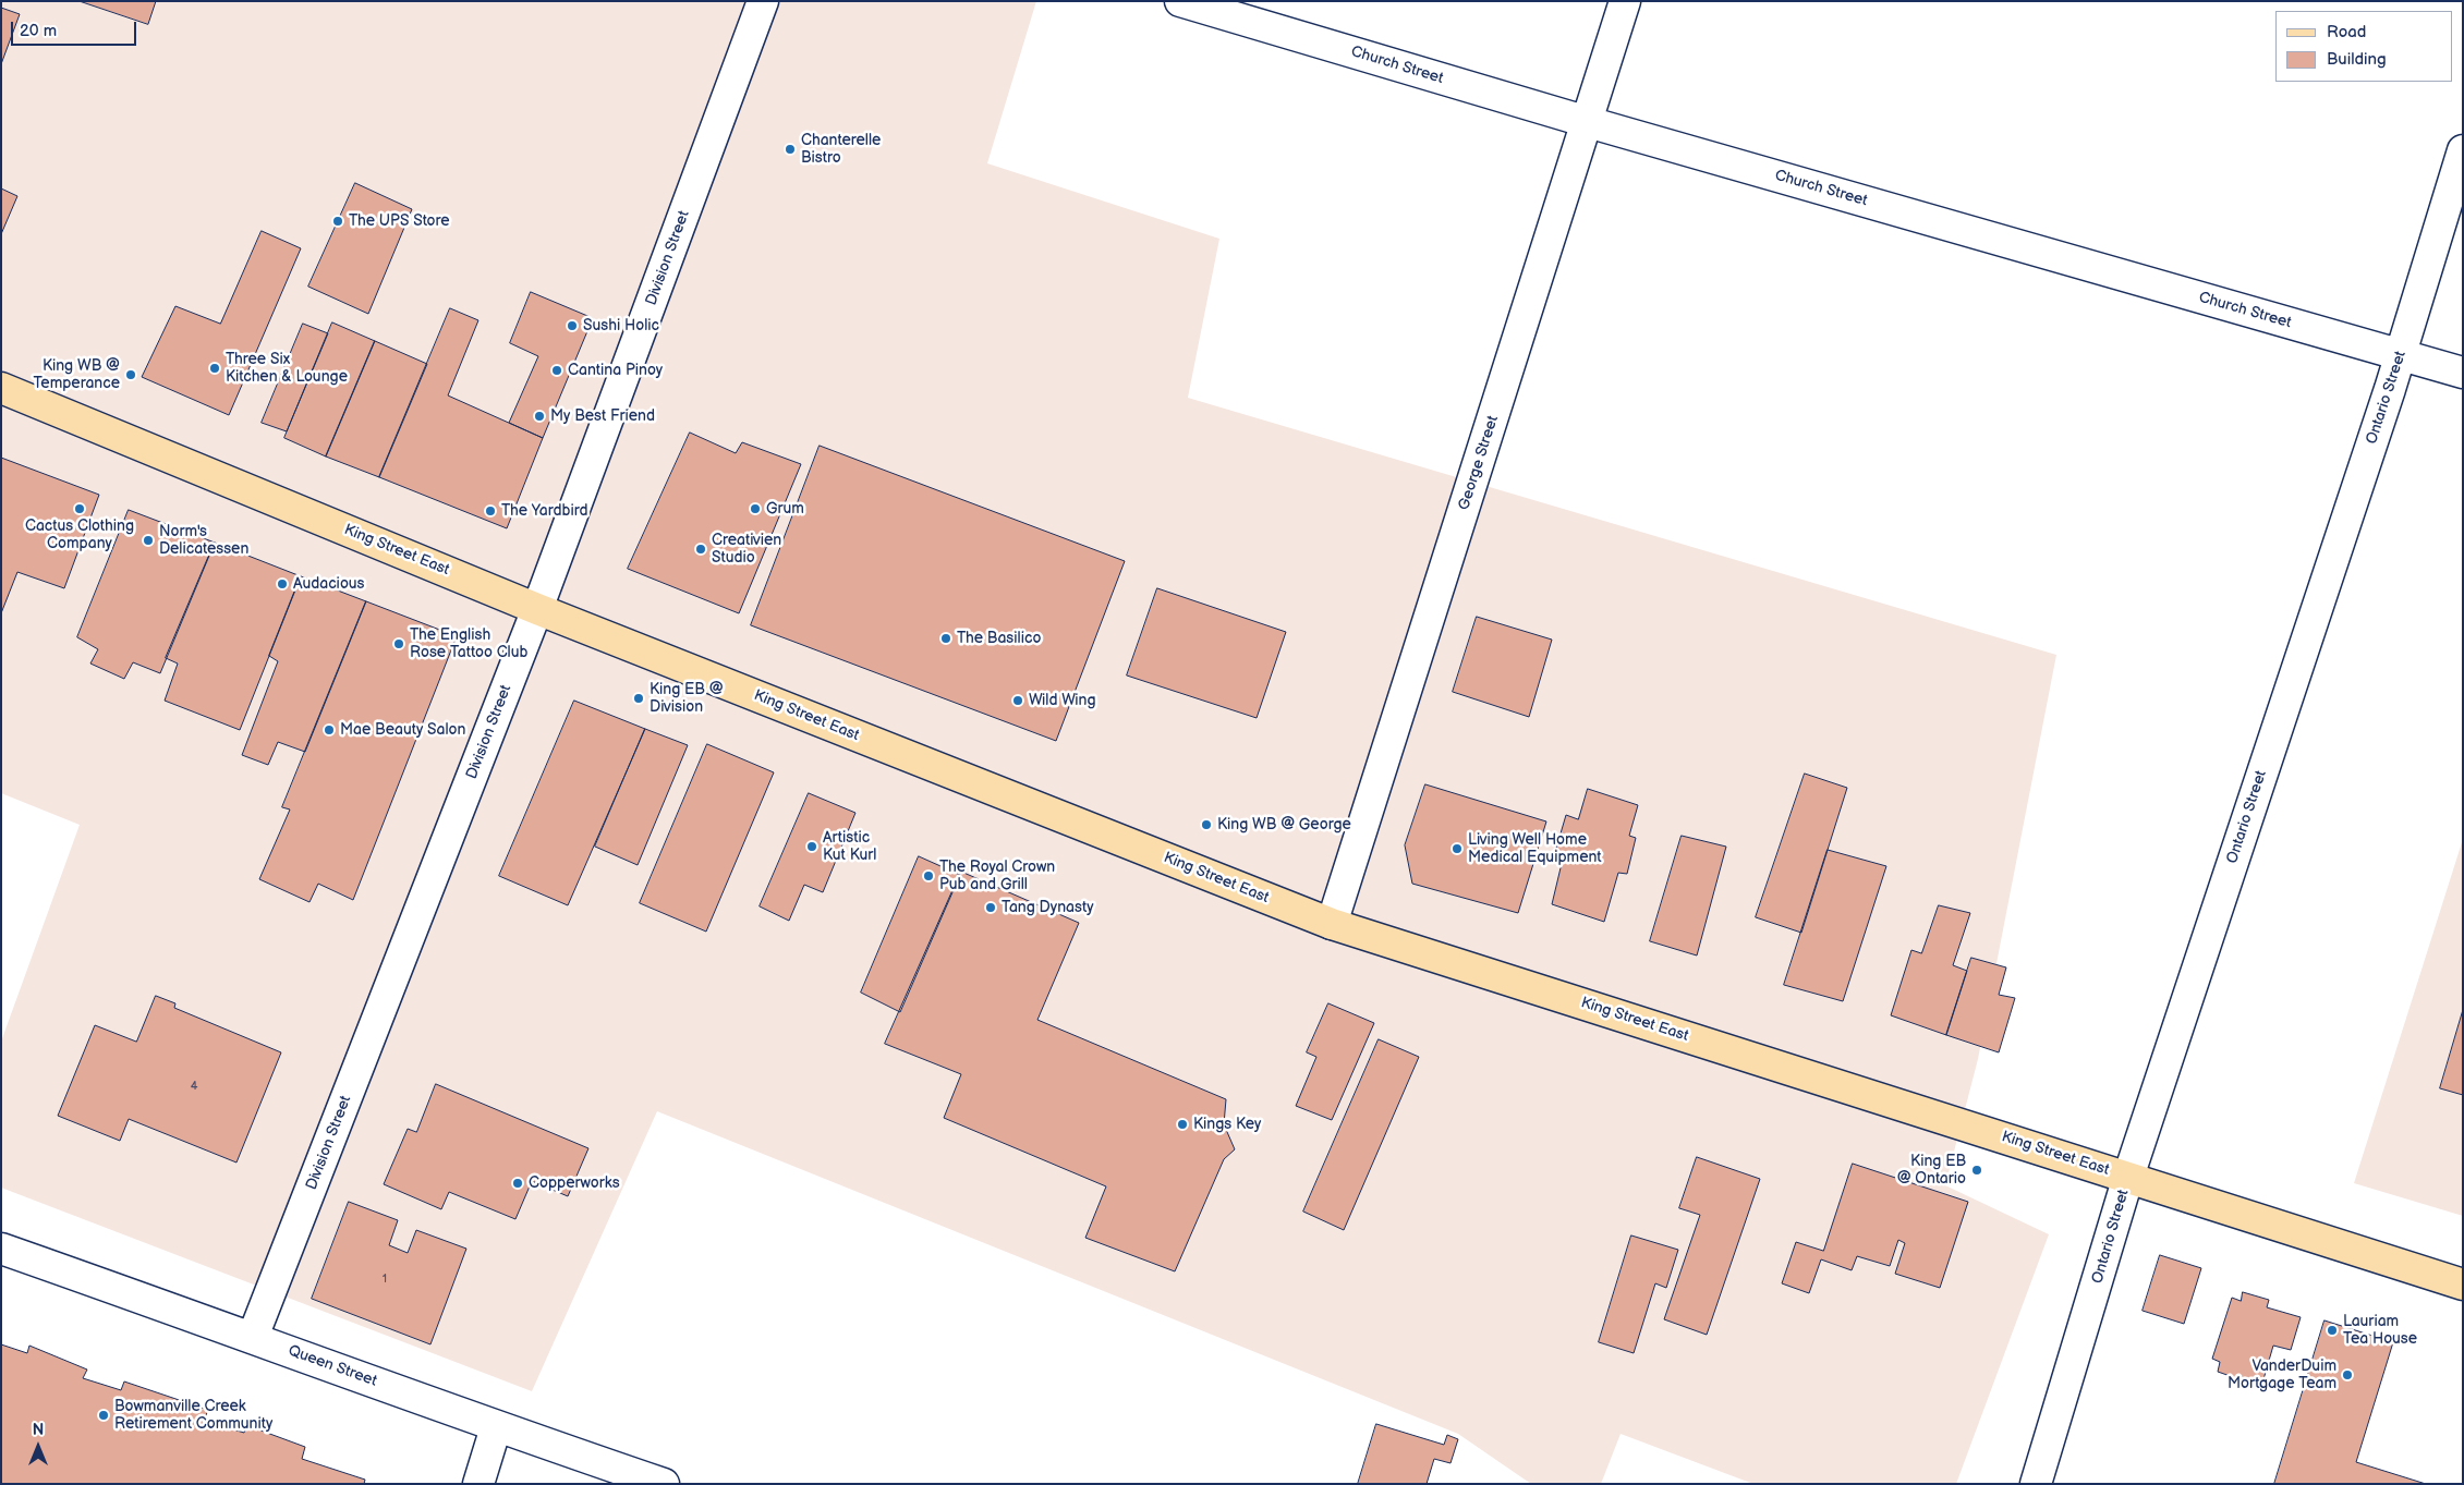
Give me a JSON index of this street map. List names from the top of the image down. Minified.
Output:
{"streets":{"main road":["King Street East"],"street":["Church Street","Division Street","Ontario Street","George Street","Queen Street"]},"crossings":[["Church Street","Ontario Street"],["Church Street","George Street"],["Division Street","King Street East"],["Division Street","Queen Street"],["Ontario Street","King Street East"],["George Street","King Street East"]],"places":["Chanterelle Bistro","The UPS Store","Sushi Holic","Three Six Kitchen & Lounge","Cantina Pinoy","King WB @ Temperance","My Best Friend","Cactus Clothing Company","Grum","The Yardbird","Norm's Delicatessen","Creativien Studio","Audacious","The Basilico","The English Rose Tattoo Club","King EB @ Division","Wild Wing","Mae Beauty Salon","King WB @ George","Artistic Kut Kurl","Living Well Home Medical Equipment","The Royal Crown Pub and Grill","Tang Dynasty","Kings Key","King EB @ Ontario","Copperworks","Lauriam Tea House","VanderDuim Mortgage Team","Bowmanville Creek Retirement Community"],"house_numbers":["4","1"],"legend":["Road","Building"],"scale_bar":"20 m","north":"top"}
